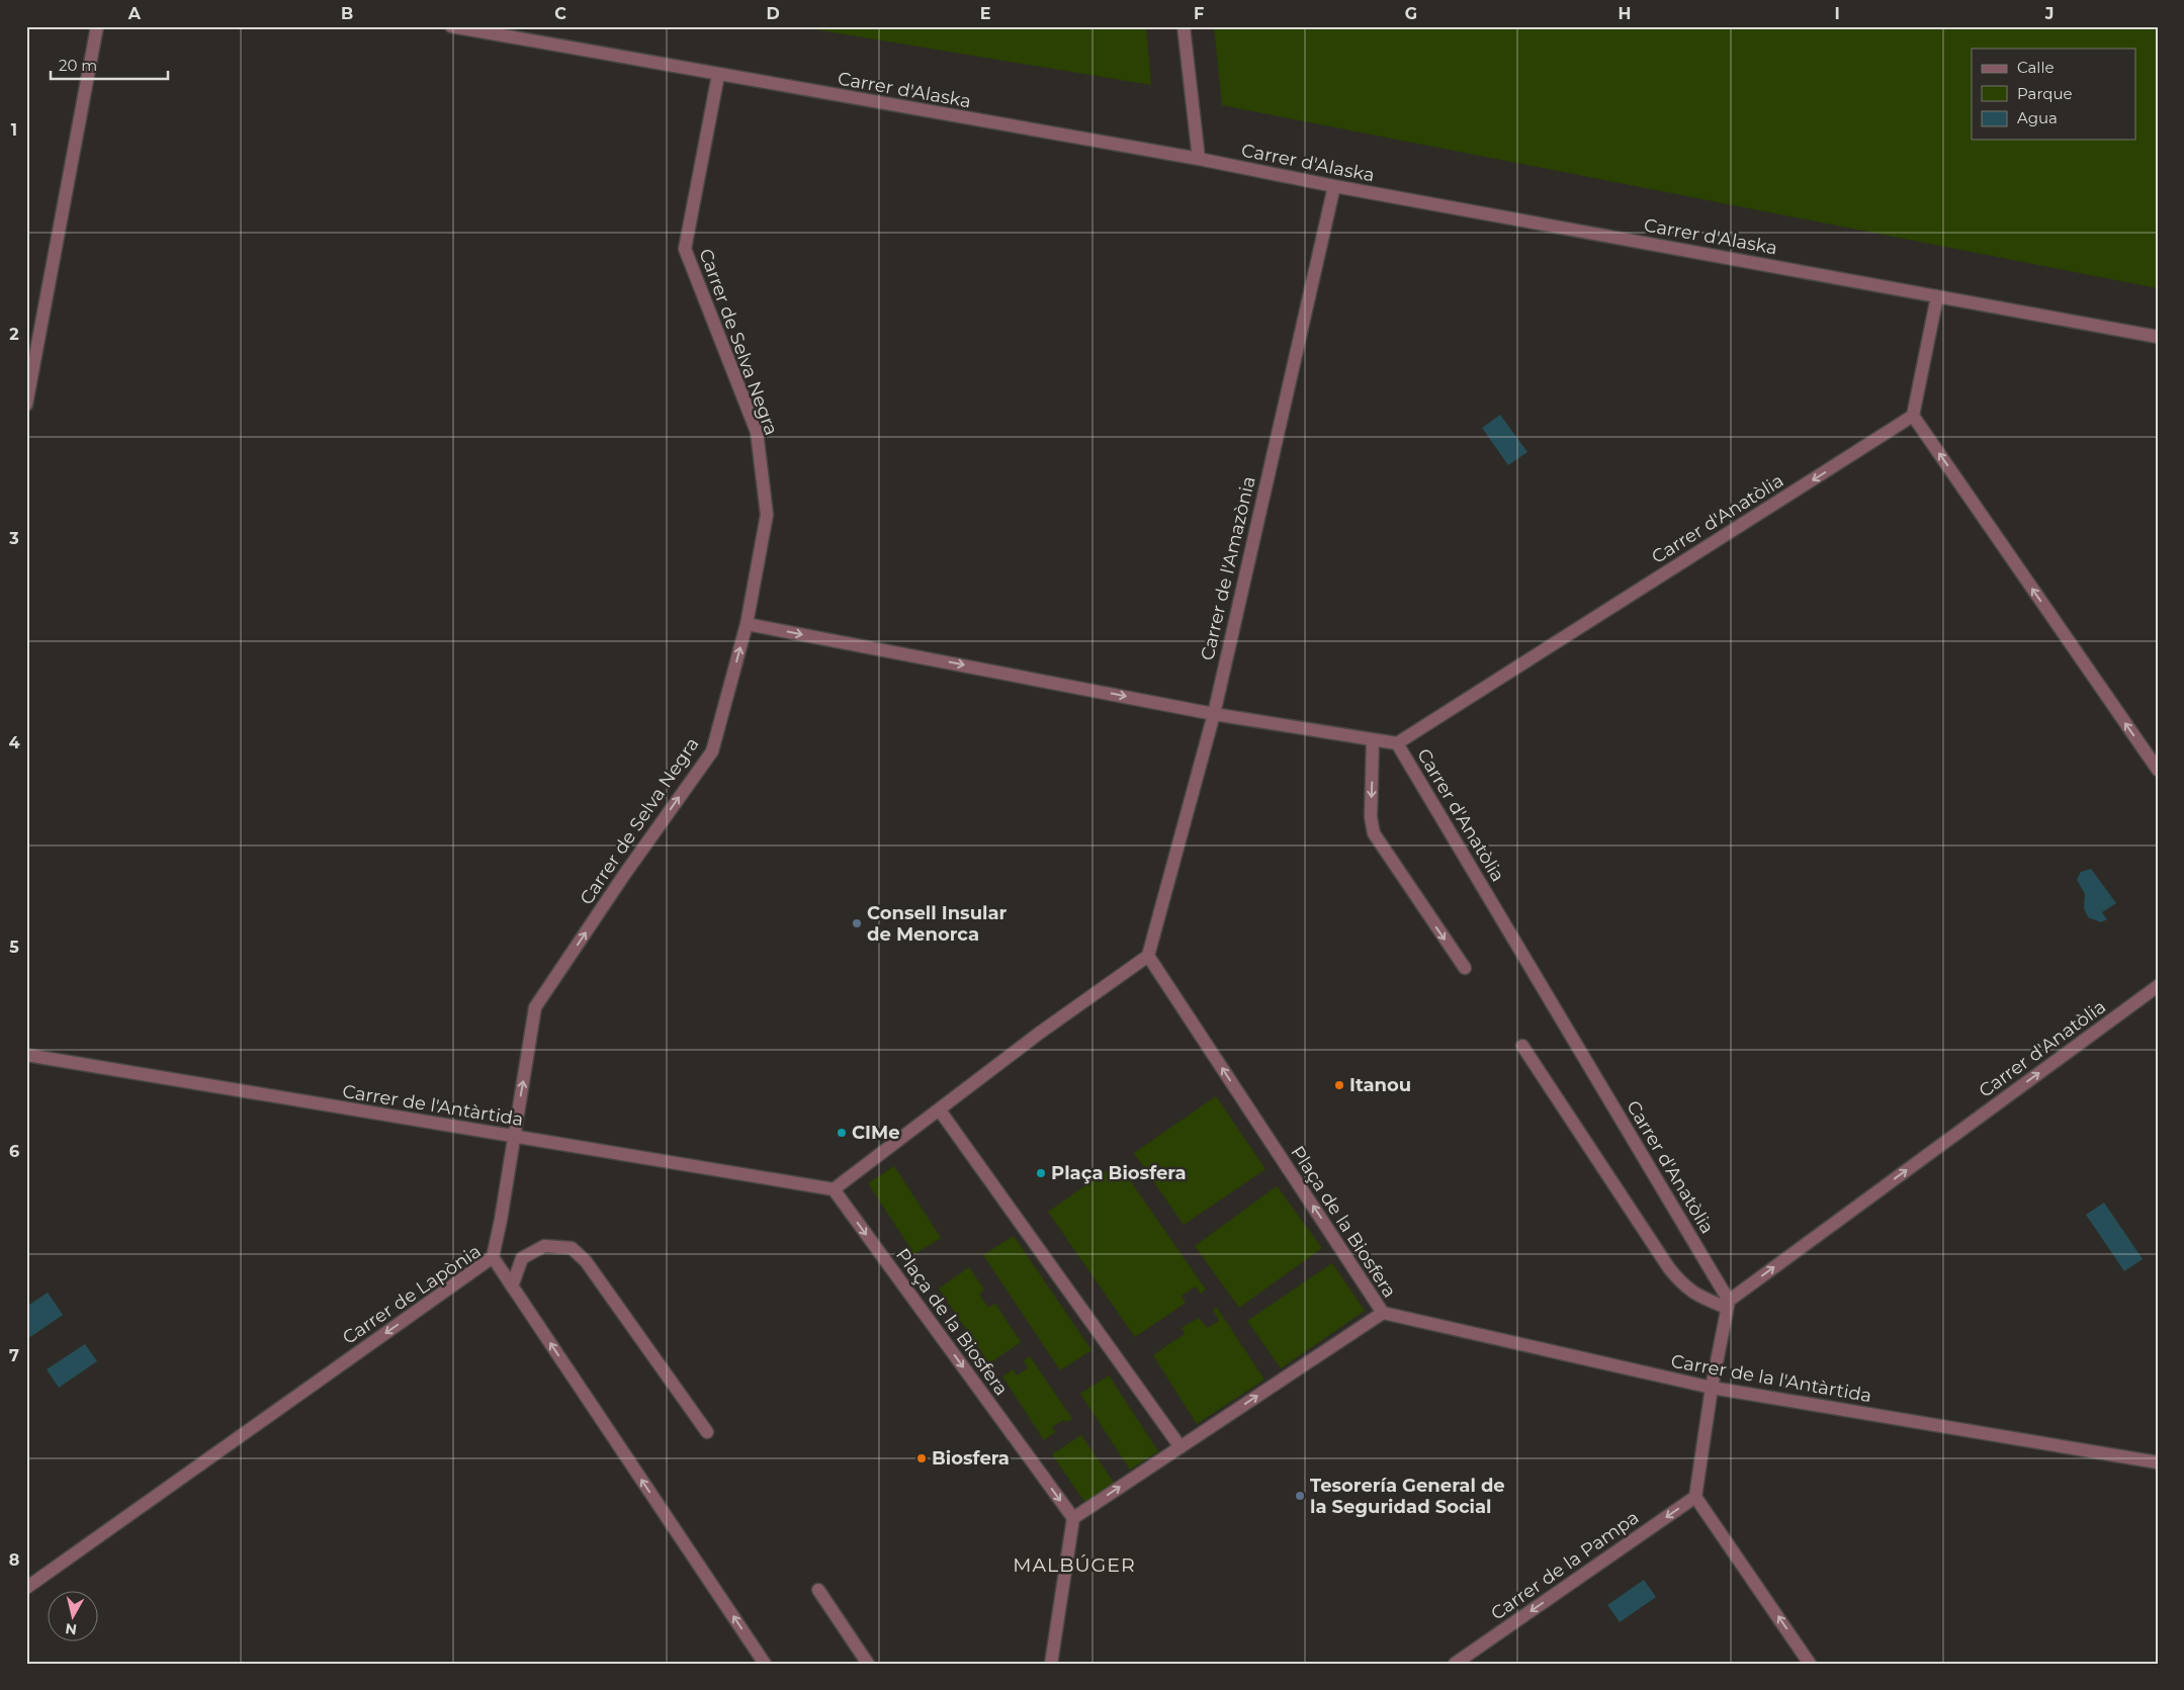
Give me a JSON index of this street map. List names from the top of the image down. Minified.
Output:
{"streets":{"street":["Carrer d'Alaska","Carrer de Selva Negra","Carrer d'Anatòlia","Carrer de l'Amazònia","Carrer de l'Antàrtida","Plaça de la Biosfera","Carrer de Lapònia","Carrer de la l'Antàrtida","Carrer de la Pampa"]},"crossings":[["Carrer d'Alaska","Carrer de Selva Negra"],["Carrer d'Alaska","Carrer de l'Amazònia"],["Carrer de Selva Negra","Carrer de l'Antàrtida"],["Carrer de Selva Negra","Carrer de Lapònia"],["Carrer de l'Amazònia","Plaça de la Biosfera"],["Carrer de l'Antàrtida","Plaça de la Biosfera"],["Plaça de la Biosfera","Carrer de la l'Antàrtida"]],"one_way":["Carrer de Selva Negra","Carrer de la Pampa"],"districts":["MALBÚGER"],"places":["Consell Insular de Menorca","Itanou","CIMe","Plaça Biosfera","Biosfera","Tesorería General de la Seguridad Social"],"legend":["Calle","Parque","Agua"],"scale_bar":"20 m","north":"bottom","grid":{"columns":["A","B","C","D","E","F","G","H","I","J"],"rows":["1","2","3","4","5","6","7","8"]}}
